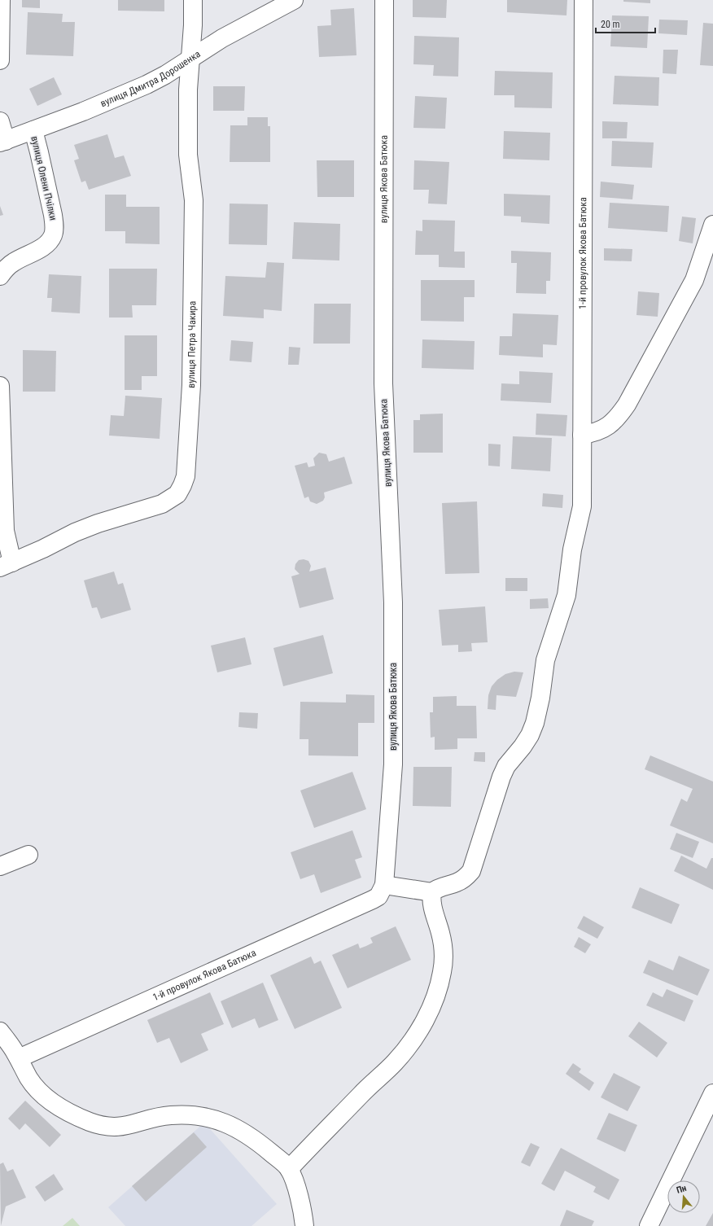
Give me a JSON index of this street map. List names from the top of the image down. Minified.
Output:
{"streets":{"street":["вулиця Дмитра Дорошенка","вулиця Олени Пчілки","вулиця Якова Батюка","1-й провулок Якова Батюка","вулиця Петра Чакира"]},"crossings":[["вулиця Дмитра Дорошенка","вулиця Олени Пчілки"],["вулиця Дмитра Дорошенка","вулиця Петра Чакира"],["вулиця Якова Батюка","1-й провулок Якова Батюка"]],"scale_bar":"20 m","north":"top"}
